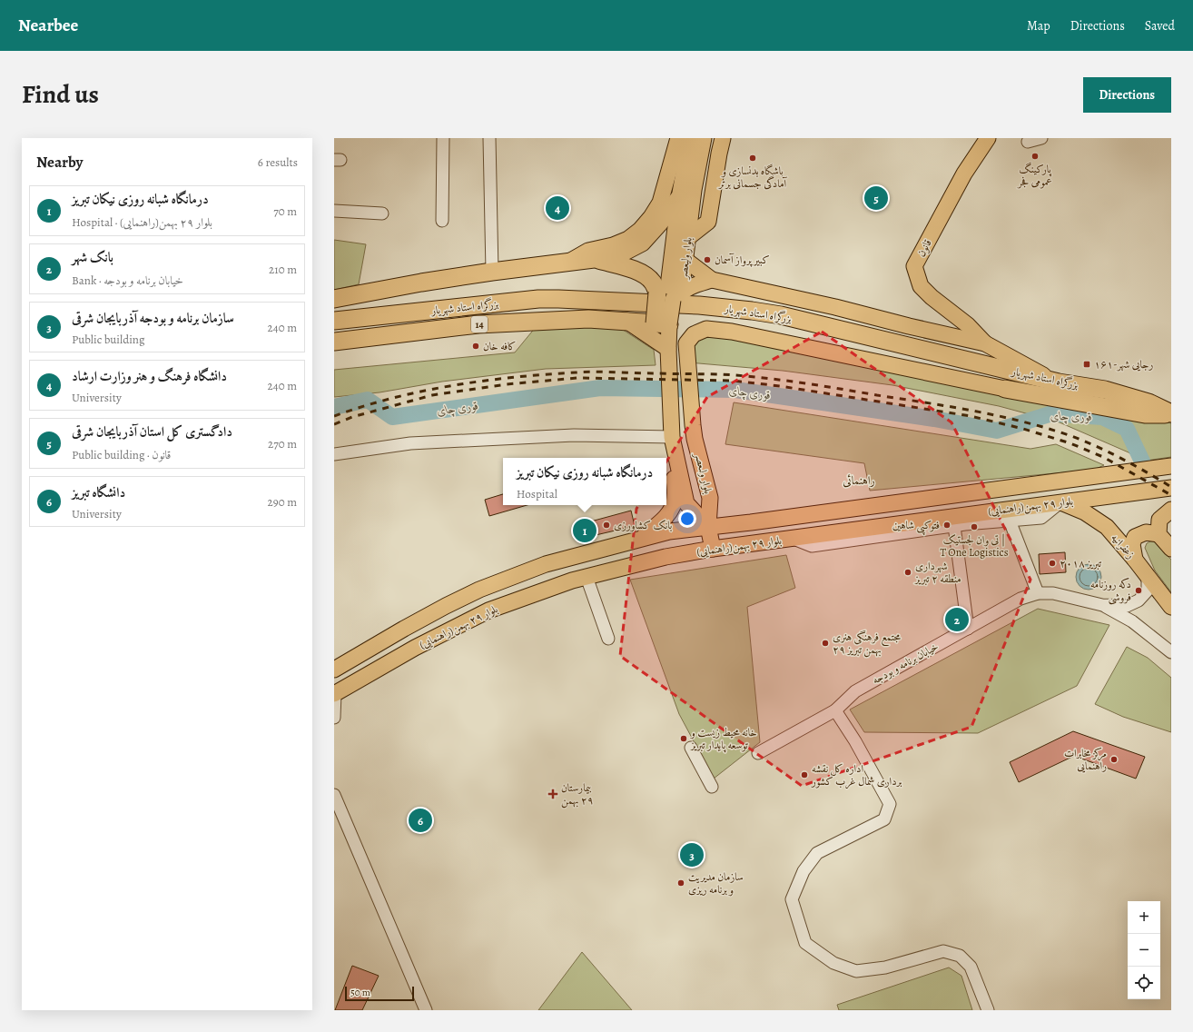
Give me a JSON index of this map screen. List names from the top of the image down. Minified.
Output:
{"streets":{"highway":["بزرگراه استاد شهریار","14"],"main road":["قانون","بلوار ولیعصر","بلوار ولىعصر","بلوار ٢٩ بهمن(راهنمایی)","زعفرانیه"],"street":["خیابان برنامه و بودجه"]},"crossings":[["بلوار ولیعصر","بلوار ولىعصر"],["بزرگراه استاد شهریار","بلوار ولىعصر"],["بلوار ولىعصر","بلوار ٢٩ بهمن(راهنمایی)"],["بلوار ٢٩ بهمن(راهنمایی)","زعفرانیه"],["زعفرانیه","خیابان برنامه و بودجه"]],"districts":["راهنمائی"],"water":["قوری چای"],"places":{"other":["پارکینگ عمومی فجر","باشگاه بدنسازی و آمادگی جسمانی برتر","کبیر پرواز آسمان","کافه خان","بانک کشاورزی","فتوکپی شاهین","تی وان لجستیک | T One Logistics","تبریز ۲۰۱۸","شهرداری منطقه ۲ تبریز","دکه روزنامه فروشی","مجتمع فرهنگی هنری ۲۹ بهمن تبریز","خانه محیط زیست و توسعه پایدار تبریز","مرکز مخابرات راهنمایی","اداره کل نقشه برداری شمال غرب کشور","سازمان مدیریت و برنامه ریزی"],"transit":["۱۶۱-رجایی شهر"],"health":["بیمارستان ٢٩ بهمن"]},"scale_bar":"50 m","page":{"header":"Nearbee","nav":["Map","Directions","Saved"],"title":"Find us","buttons":"Directions","heading":["Nearby","6 results"],"pins":["5","4","1","2","6","3"],"list":[{"mark":"1","name":"درمانگاه شبانه روزی نیکان تبریز","note":"Hospital · بلوار ٢٩ بهمن(راهنمایی)","value":"70 m"},{"mark":"2","name":"بانک شهر","note":"Bank · خیابان برنامه و بودجه","value":"210 m"},{"mark":"3","name":"سازمان برنامه و بودجه آذربایجان شرقی","note":"Public building","value":"240 m"},{"mark":"4","name":"دانشگاه فرهنگ و هنر وزارت ارشاد","note":"University","value":"240 m"},{"mark":"5","name":"دادگستری کل استان آذربایجان شرقی","note":"Public building · قانون","value":"270 m"},{"mark":"6","name":"دانشگاه تبریز","note":"University","value":"290 m"}],"popup":["درمانگاه شبانه روزی نیکان تبریز","Hospital"],"map_buttons":["+","−"],"scale":"50 m"}}
